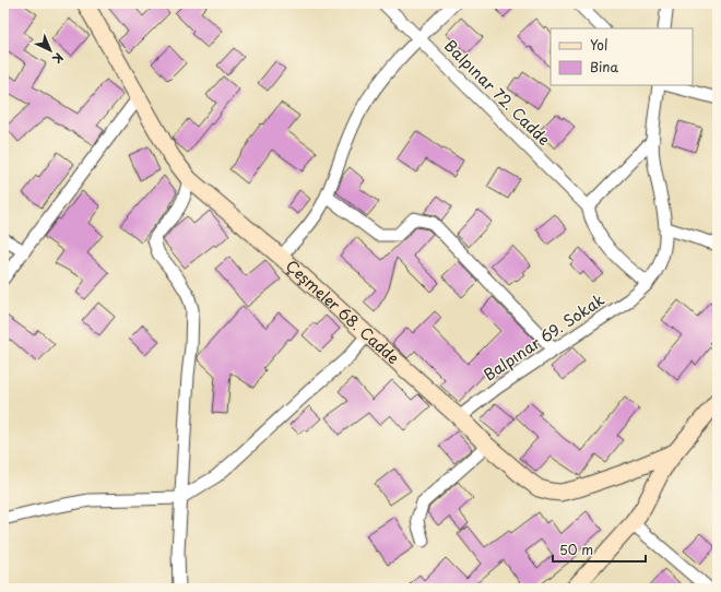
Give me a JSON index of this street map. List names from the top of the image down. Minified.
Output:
{"streets":{"street":["Balpınar 72. Cadde","Çeşmeler 68. Cadde","Balpınar 69. Sokak"]},"crossings":[["Çeşmeler 68. Cadde","Balpınar 69. Sokak"]],"legend":["Yol","Bina"],"scale_bar":"50 m","north":"bottom right"}
